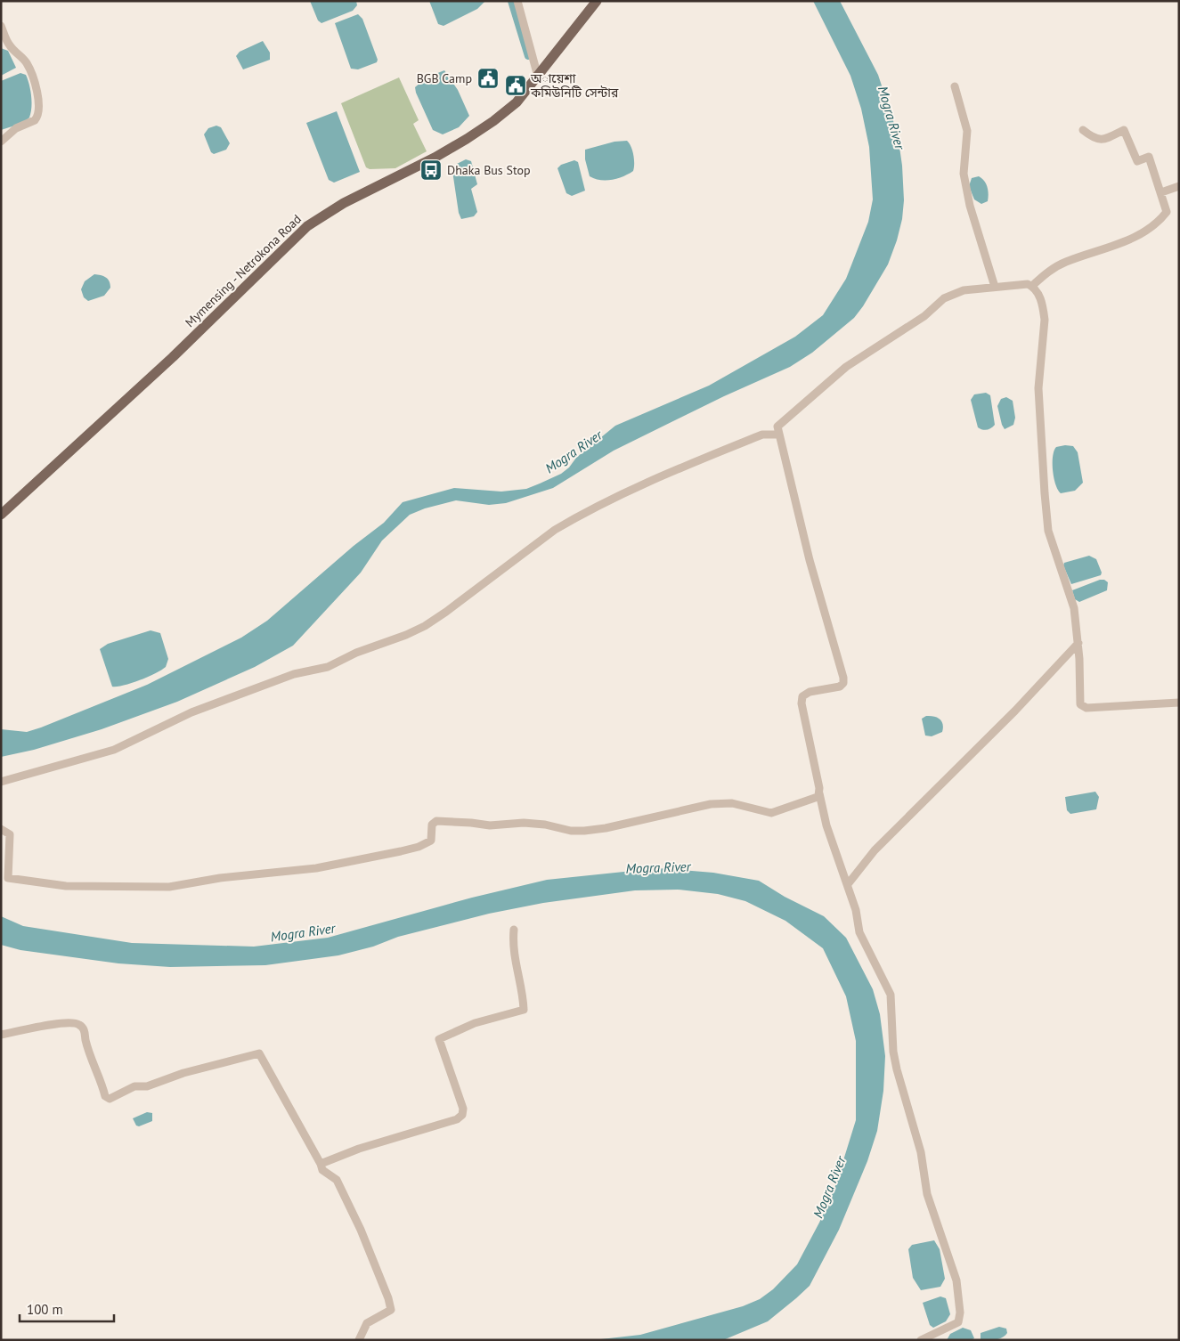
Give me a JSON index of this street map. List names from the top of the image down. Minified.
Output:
{"streets":{"main road":["Mymensing - Netrokona Road"]},"water":["Mogra River"],"places":{"public building":["BGB Camp","অায়েশা কমিউনিটি সেন্টার"],"bus stop":["Dhaka Bus Stop"]},"scale_bar":"100 m"}
